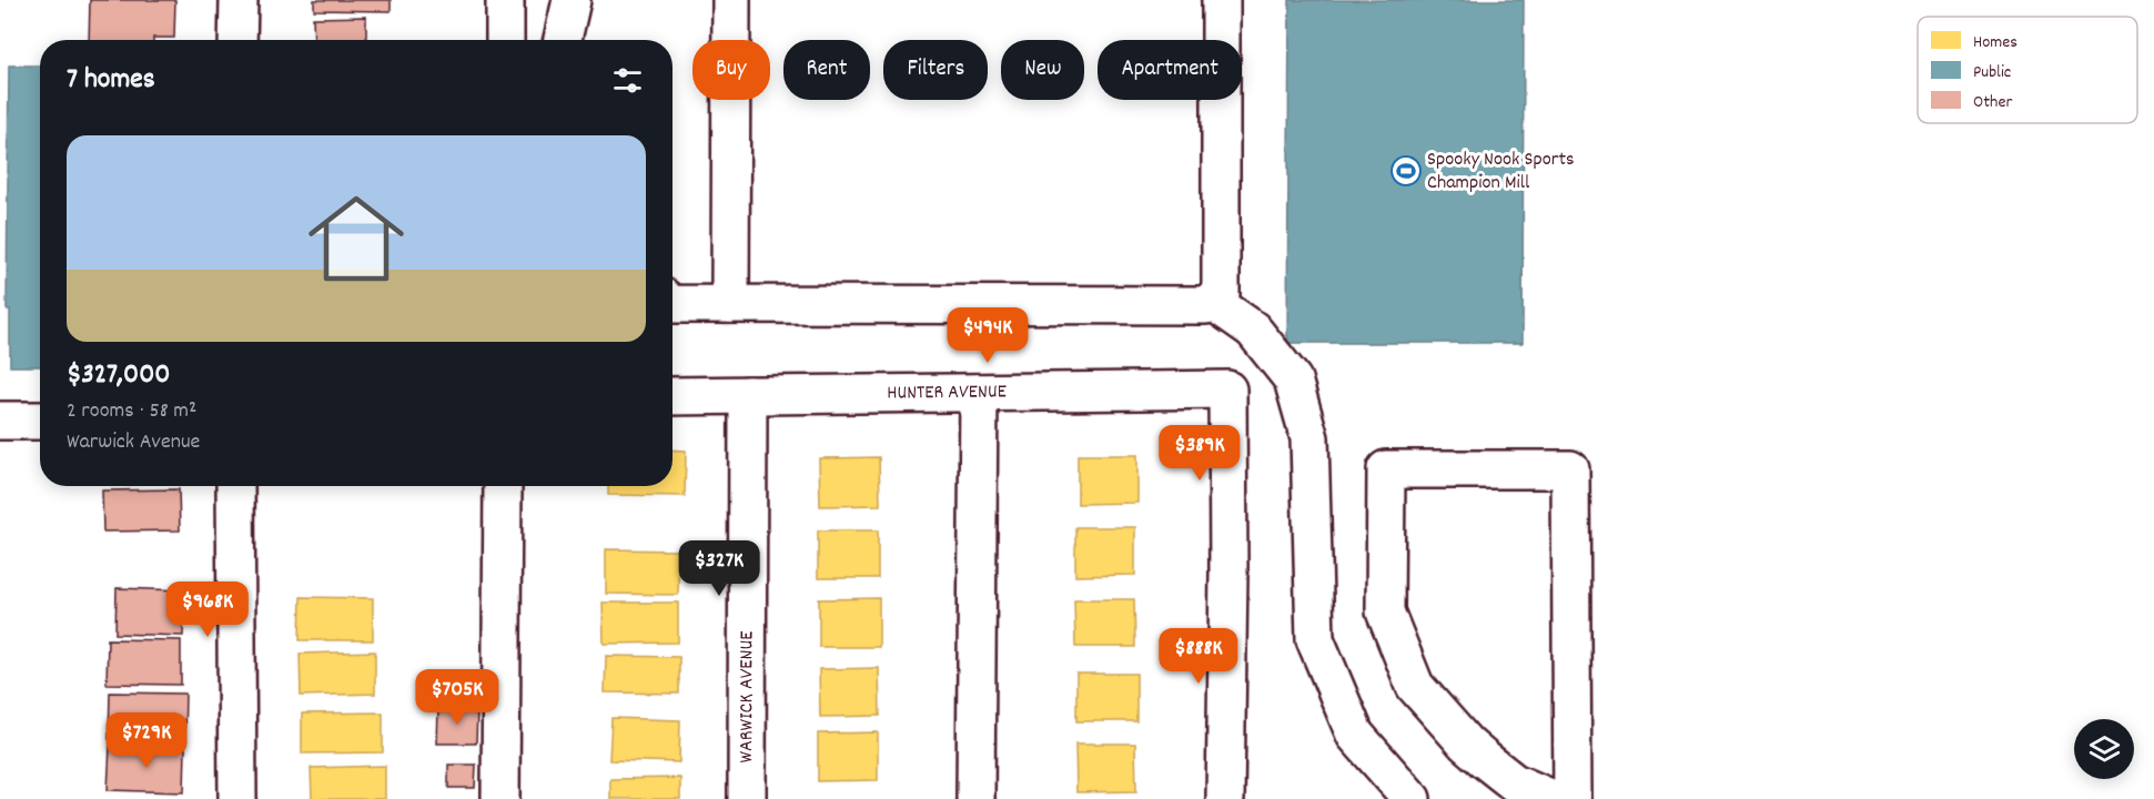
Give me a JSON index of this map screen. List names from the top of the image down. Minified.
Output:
{"streets":{"street":["HUNTER AVENUE","WARWICK AVENUE"]},"crossings":[["HUNTER AVENUE","WARWICK AVENUE"]],"places":{"sports":["Spooky Nook Sports Champion Mill"]},"legend":["Homes","Public","Other"],"page":{"chip":["Buy","Rent","Filters","New","Apartment"],"heading":"7 homes","list":[{"name":"$327,000","note":"2 rooms · 58 m² · Warwick Avenue"}],"price":["$494K","$389K","$327K","$968K","$888K","$705K","$729K"]}}
